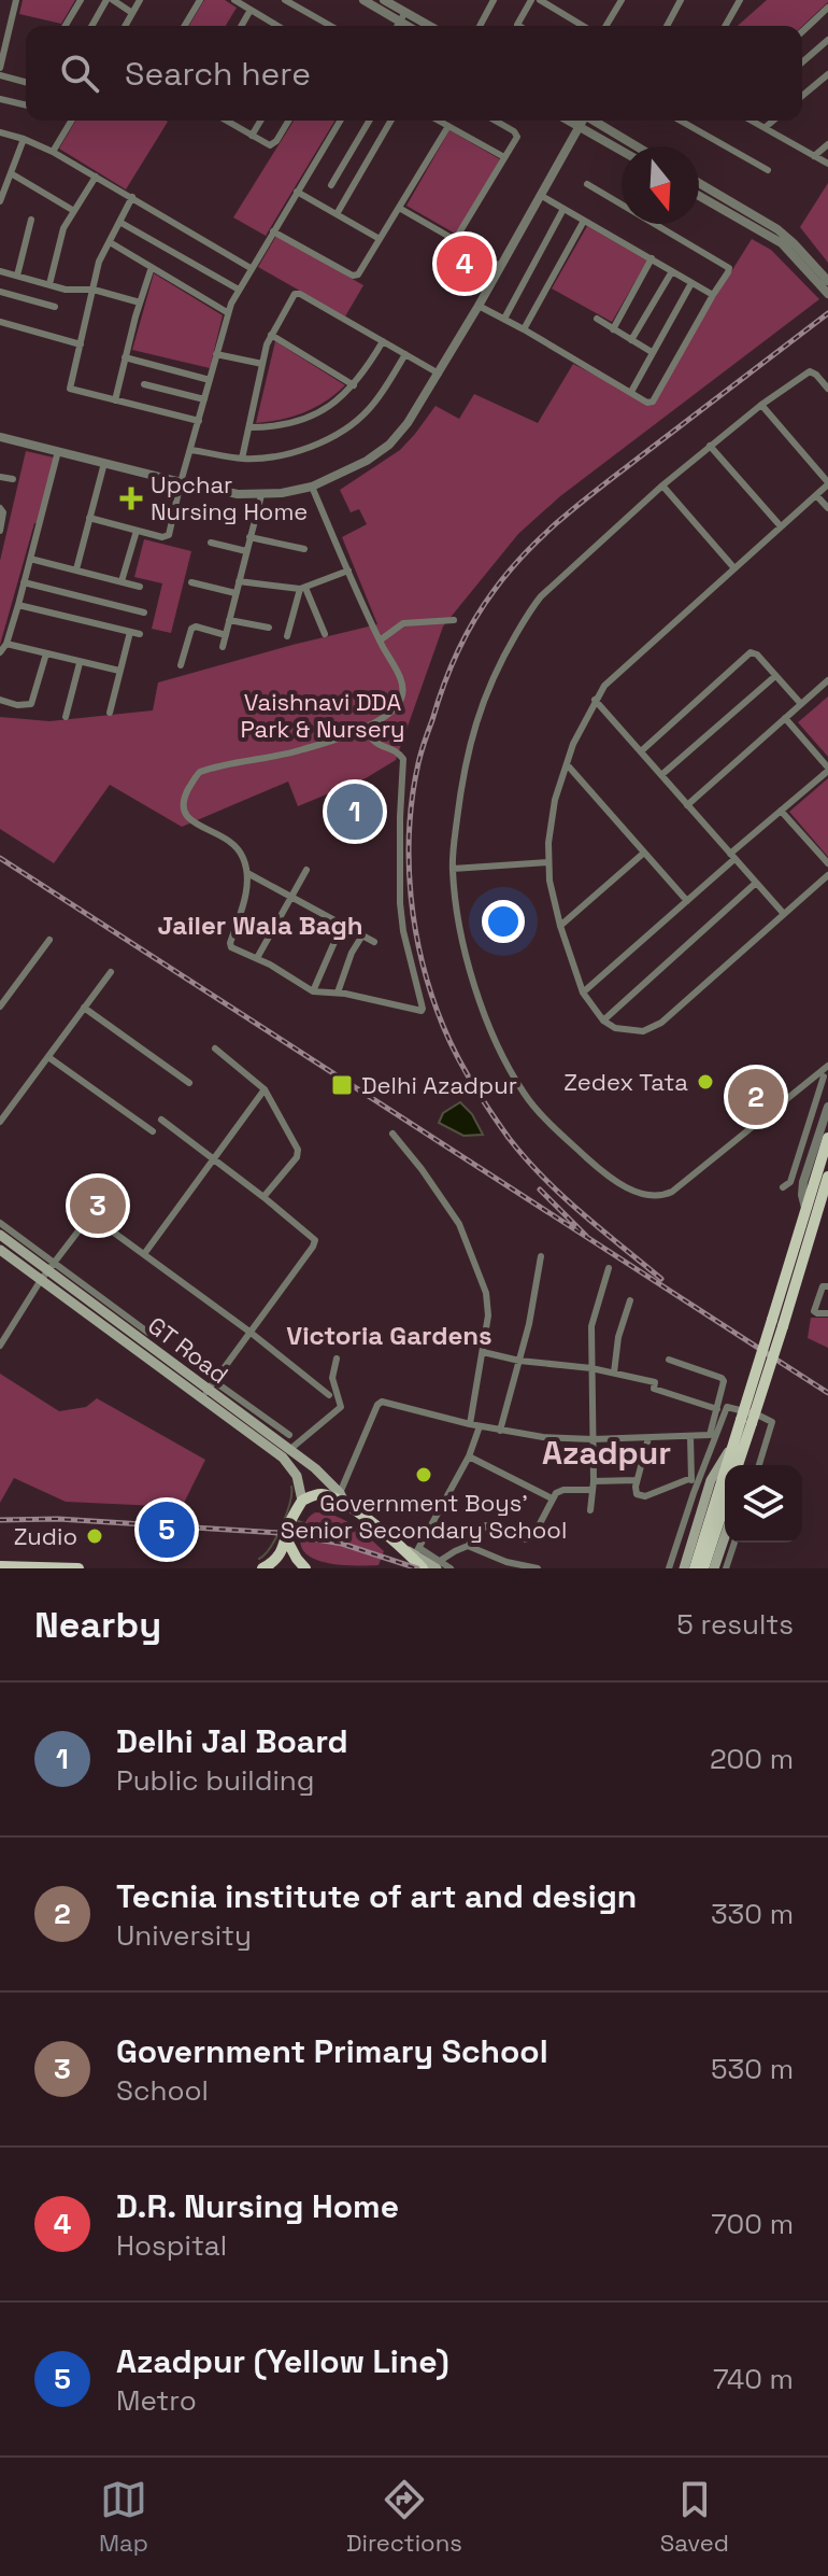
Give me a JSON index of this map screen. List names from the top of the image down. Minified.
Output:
{"streets":{"main road":["GT Road"]},"districts":["Jailer Wala Bagh","Victoria Gardens","Azadpur"],"parks":["Vaishnavi DDA Park & Nursery"],"places":{"health":["Upchar Nursing Home"],"other":["Zedex Tata","Government Boys' Senior Secondary School","Zudio"],"transit":["Delhi Azadpur"]},"north":"bottom","page":{"search":"Search here","pins":["4","1","2","3","5"],"heading":["Nearby","5 results"],"list":[{"mark":"1","name":"Delhi Jal Board","note":"Public building","value":"200 m"},{"mark":"2","name":"Tecnia institute of art and design","note":"University","value":"330 m"},{"mark":"3","name":"Government Primary School","note":"School","value":"530 m"},{"mark":"4","name":"D.R. Nursing Home","note":"Hospital","value":"700 m"},{"mark":"5","name":"Azadpur (Yellow Line)","note":"Metro","value":"740 m"}],"nav":["Map","Directions","Saved"]}}
